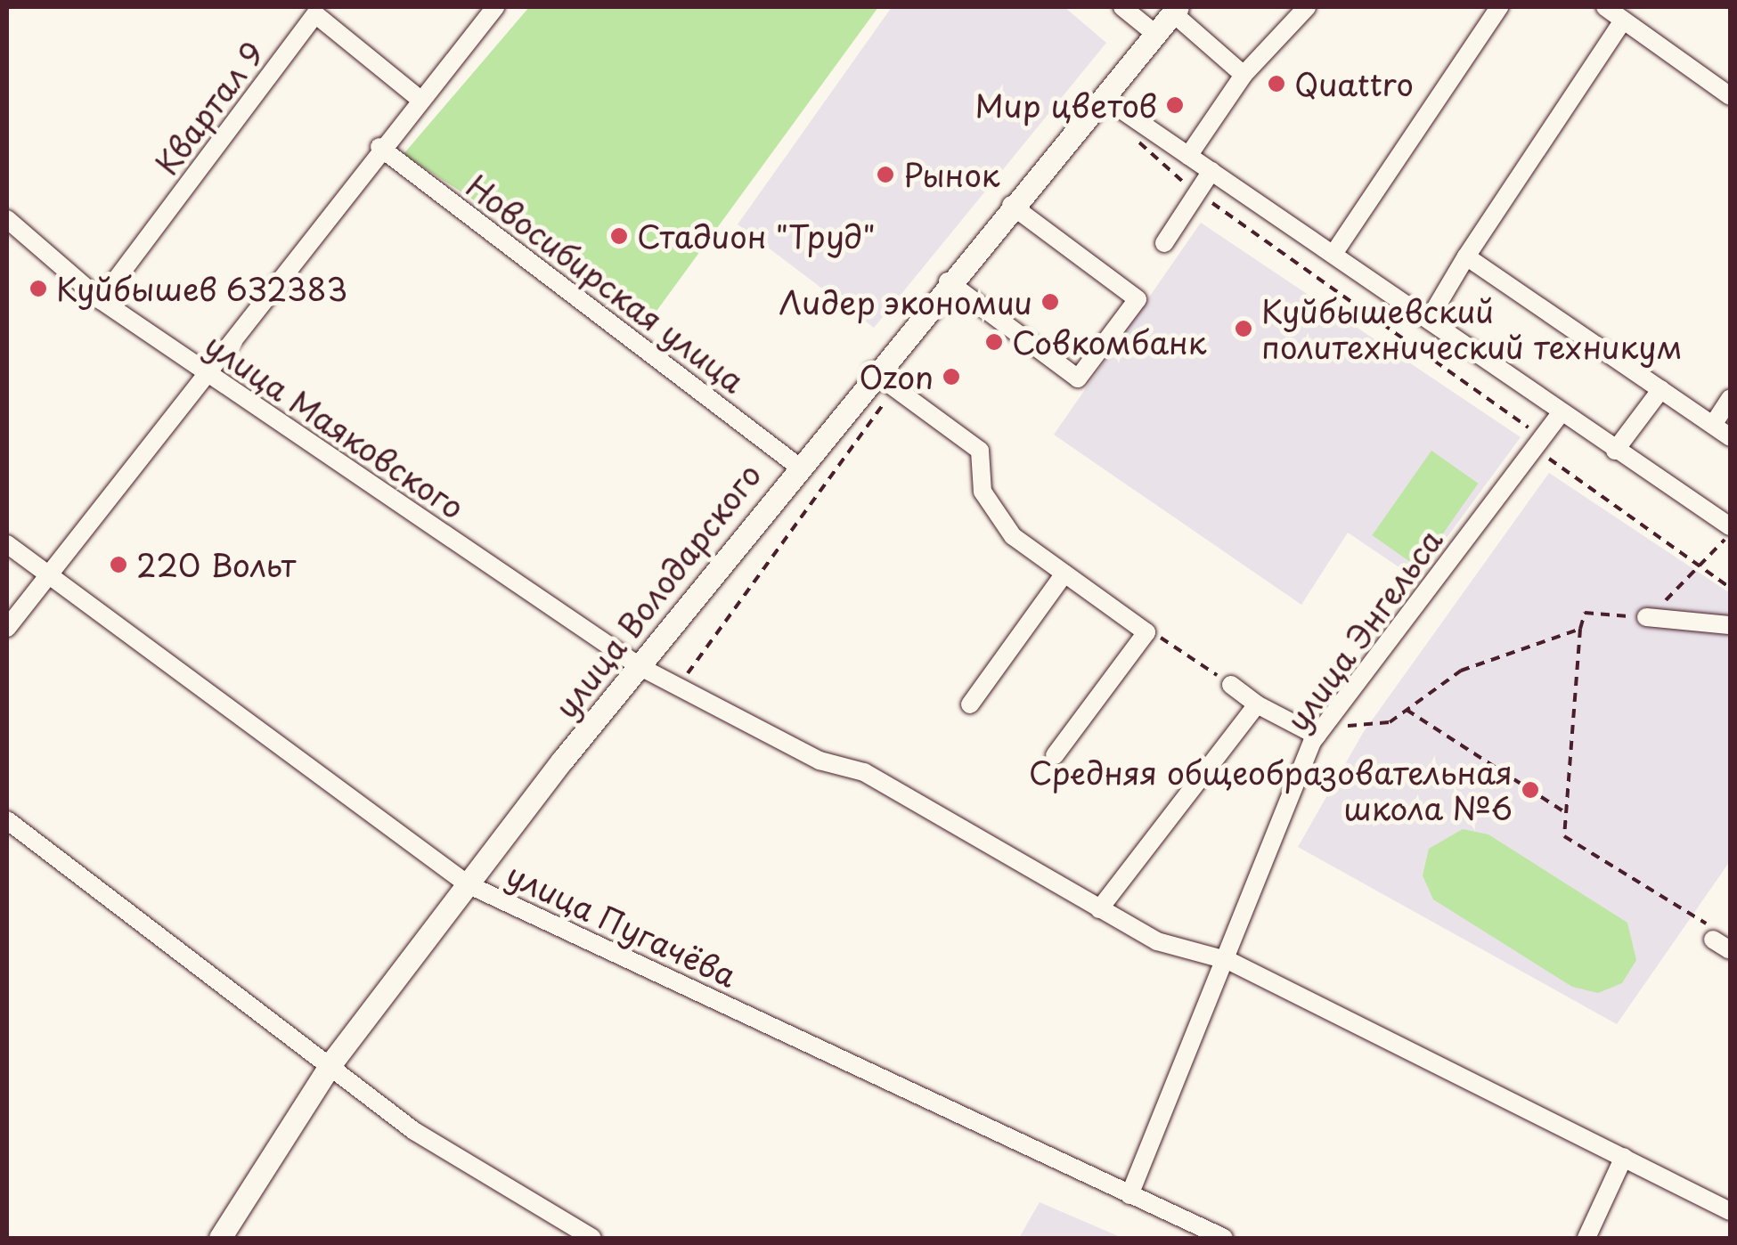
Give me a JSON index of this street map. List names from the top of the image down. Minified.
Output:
{"streets":{"main road":["улица Володарского"],"street":["Квартал 9","Новосибирская улица","улица Маяковского","улица Энгельса","улица Пугачёва"]},"crossings":[["Квартал 9","улица Маяковского"],["Новосибирская улица","улица Володарского"],["улица Маяковского","улица Володарского"],["улица Маяковского","улица Энгельса"],["улица Володарского","улица Пугачёва"],["улица Энгельса","улица Пугачёва"]],"places":["Quattro","Мир цветов","Рынок","Стадион \"Труд\"","Куйбышев 632383","Лидер экономии","Куйбышевский политехнический техникум","Совкомбанк","Ozon","220 Вольт","Средняя общеобразовательная школа №6"]}
